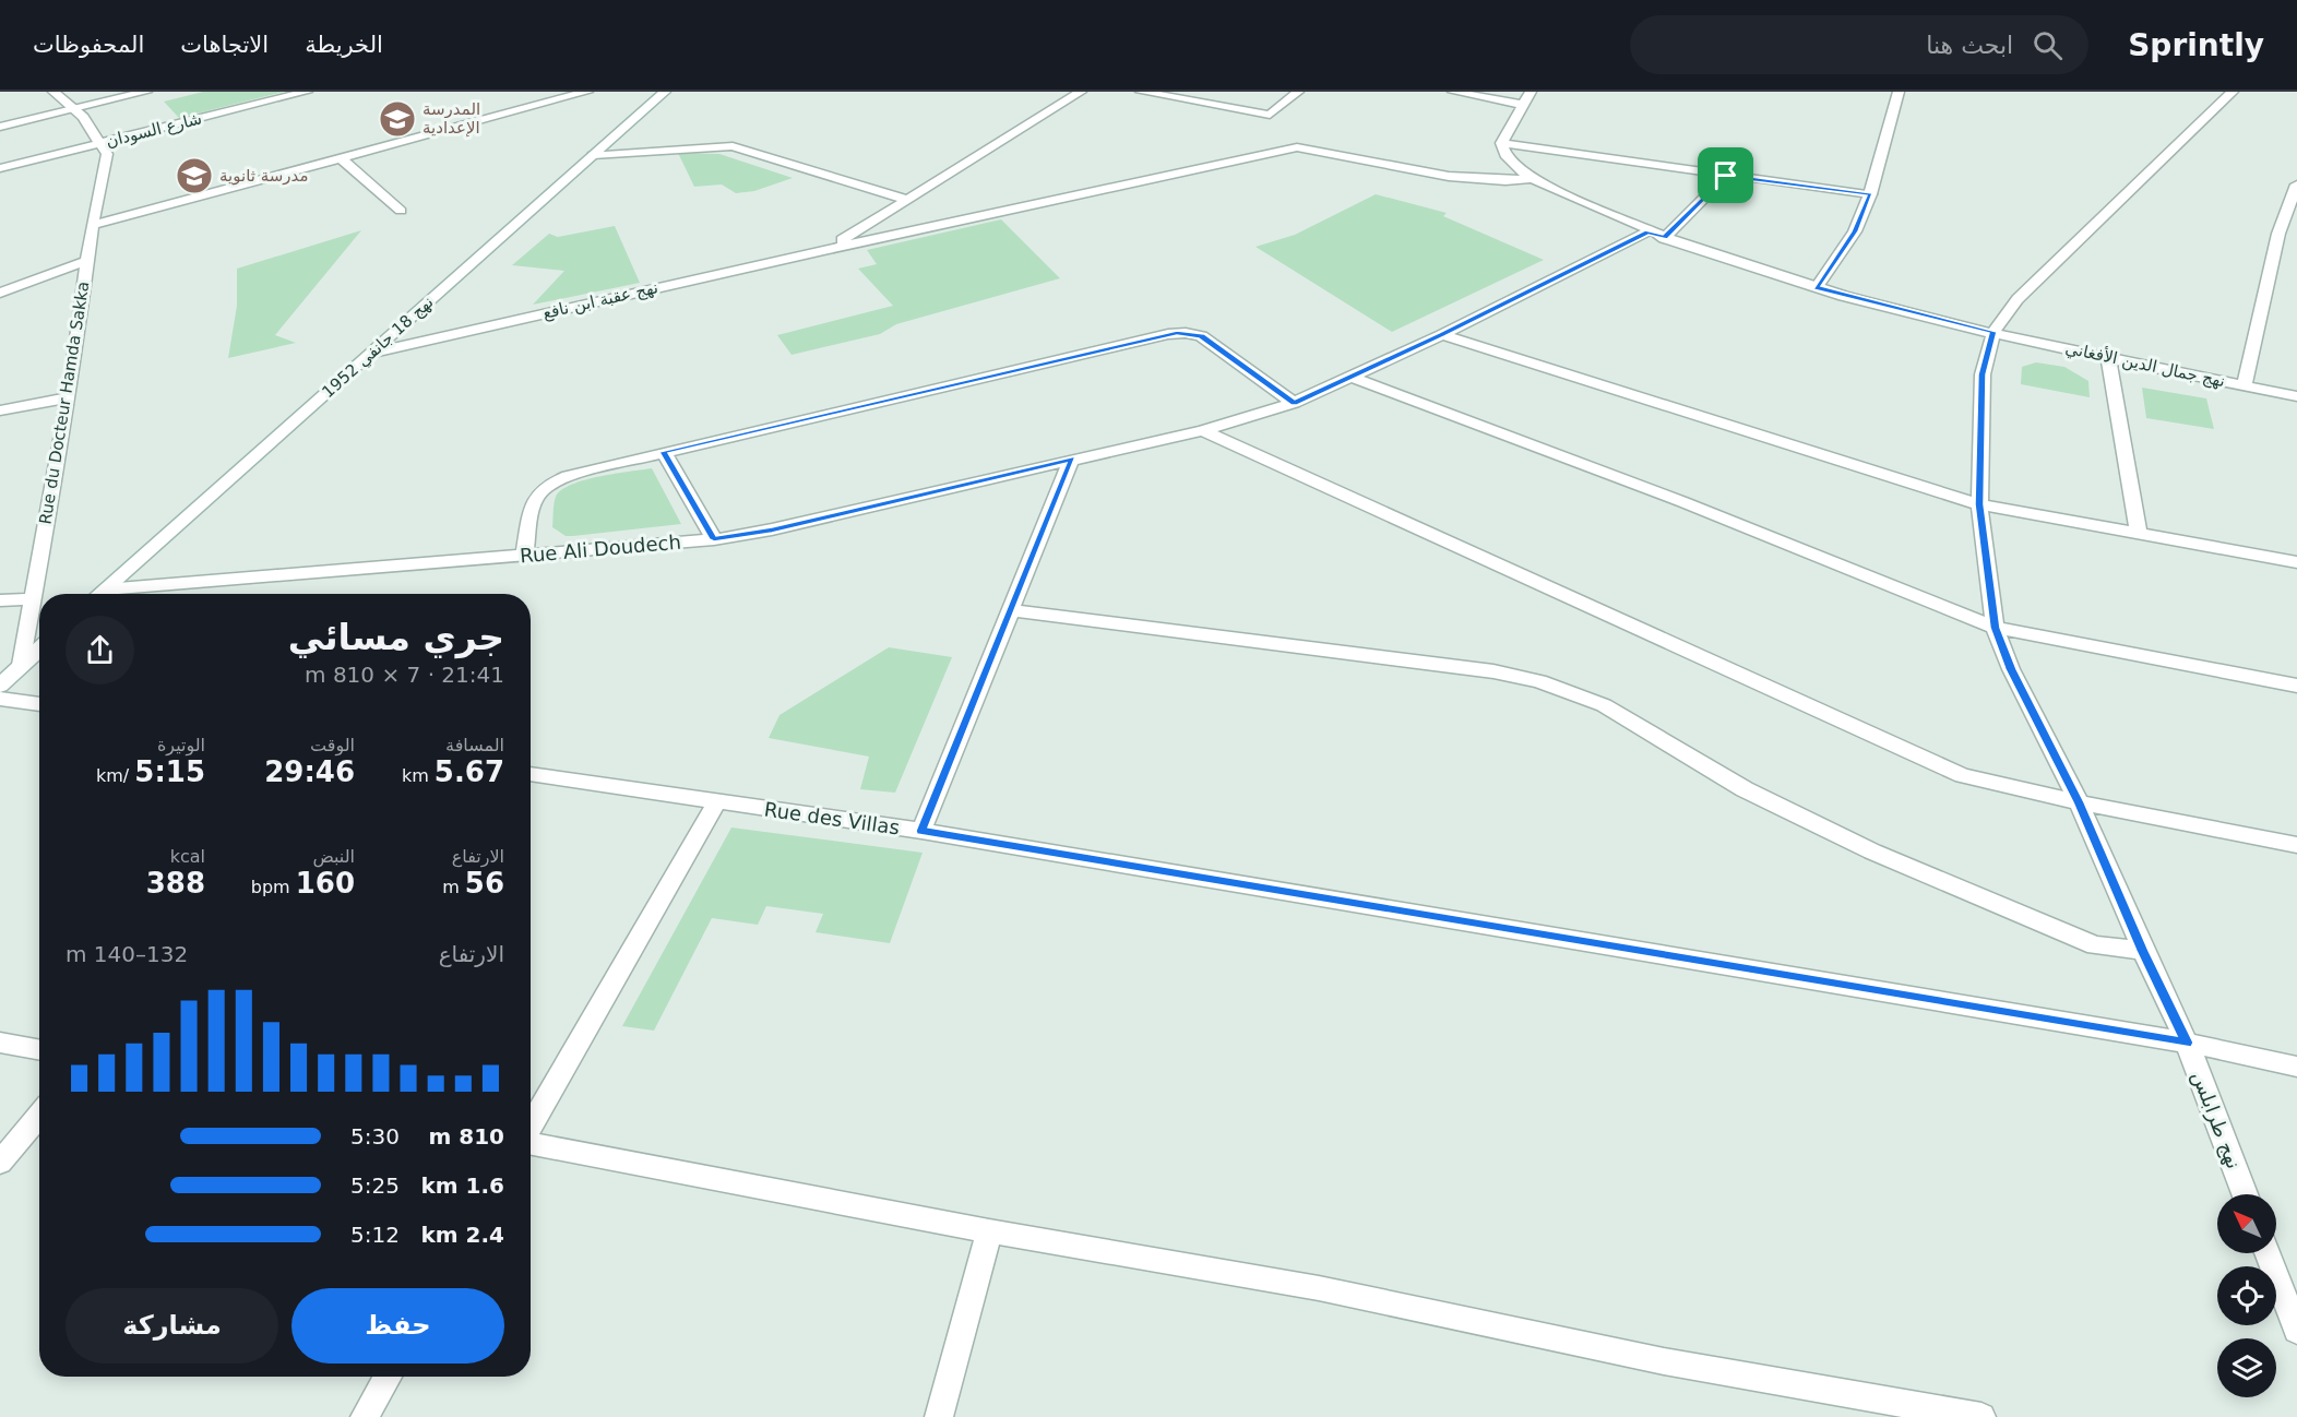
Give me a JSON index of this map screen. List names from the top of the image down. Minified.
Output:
{"streets":{"street":["شارع السودان","نهج عقبة ابن نافع","نهج 18 جانفي 1952","نهج جمال الدين الأفغاني","Rue du Docteur Hamda Sakka","Rue Ali Doudech","Rue des Villas","نهج طرابلس"]},"crossings":[["شارع السودان","Rue du Docteur Hamda Sakka"],["نهج عقبة ابن نافع","نهج 18 جانفي 1952"],["نهج عقبة ابن نافع","نهج جمال الدين الأفغاني"],["نهج 18 جانفي 1952","Rue Ali Doudech"],["نهج جمال الدين الأفغاني","Rue Ali Doudech"],["نهج جمال الدين الأفغاني","نهج طرابلس"],["Rue des Villas","نهج طرابلس"]],"places":{"school or university":["المدرسة الإعدادية","مدرسة ثانوية"]},"north":"top left","page":{"header":"Sprintly","search":"ابحث هنا","nav":["الخريطة","الاتجاهات","المحفوظات"],"heading":["جري مسائي","21:41 · 7 × 810 m"],"stats":[["المسافة","5.67 km"],["الوقت","29:46"],["الوتيرة","5:15 /km"],["الارتفاع","56 m"],["النبض","160 bpm"],["kcal","388"]],"chart":["الارتفاع","132–140 m"],"list":[{"name":"810 m","note":"5:30"},{"name":"1.6 km","note":"5:25"},{"name":"2.4 km","note":"5:12"}],"buttons":["حفظ","مشاركة"]}}
